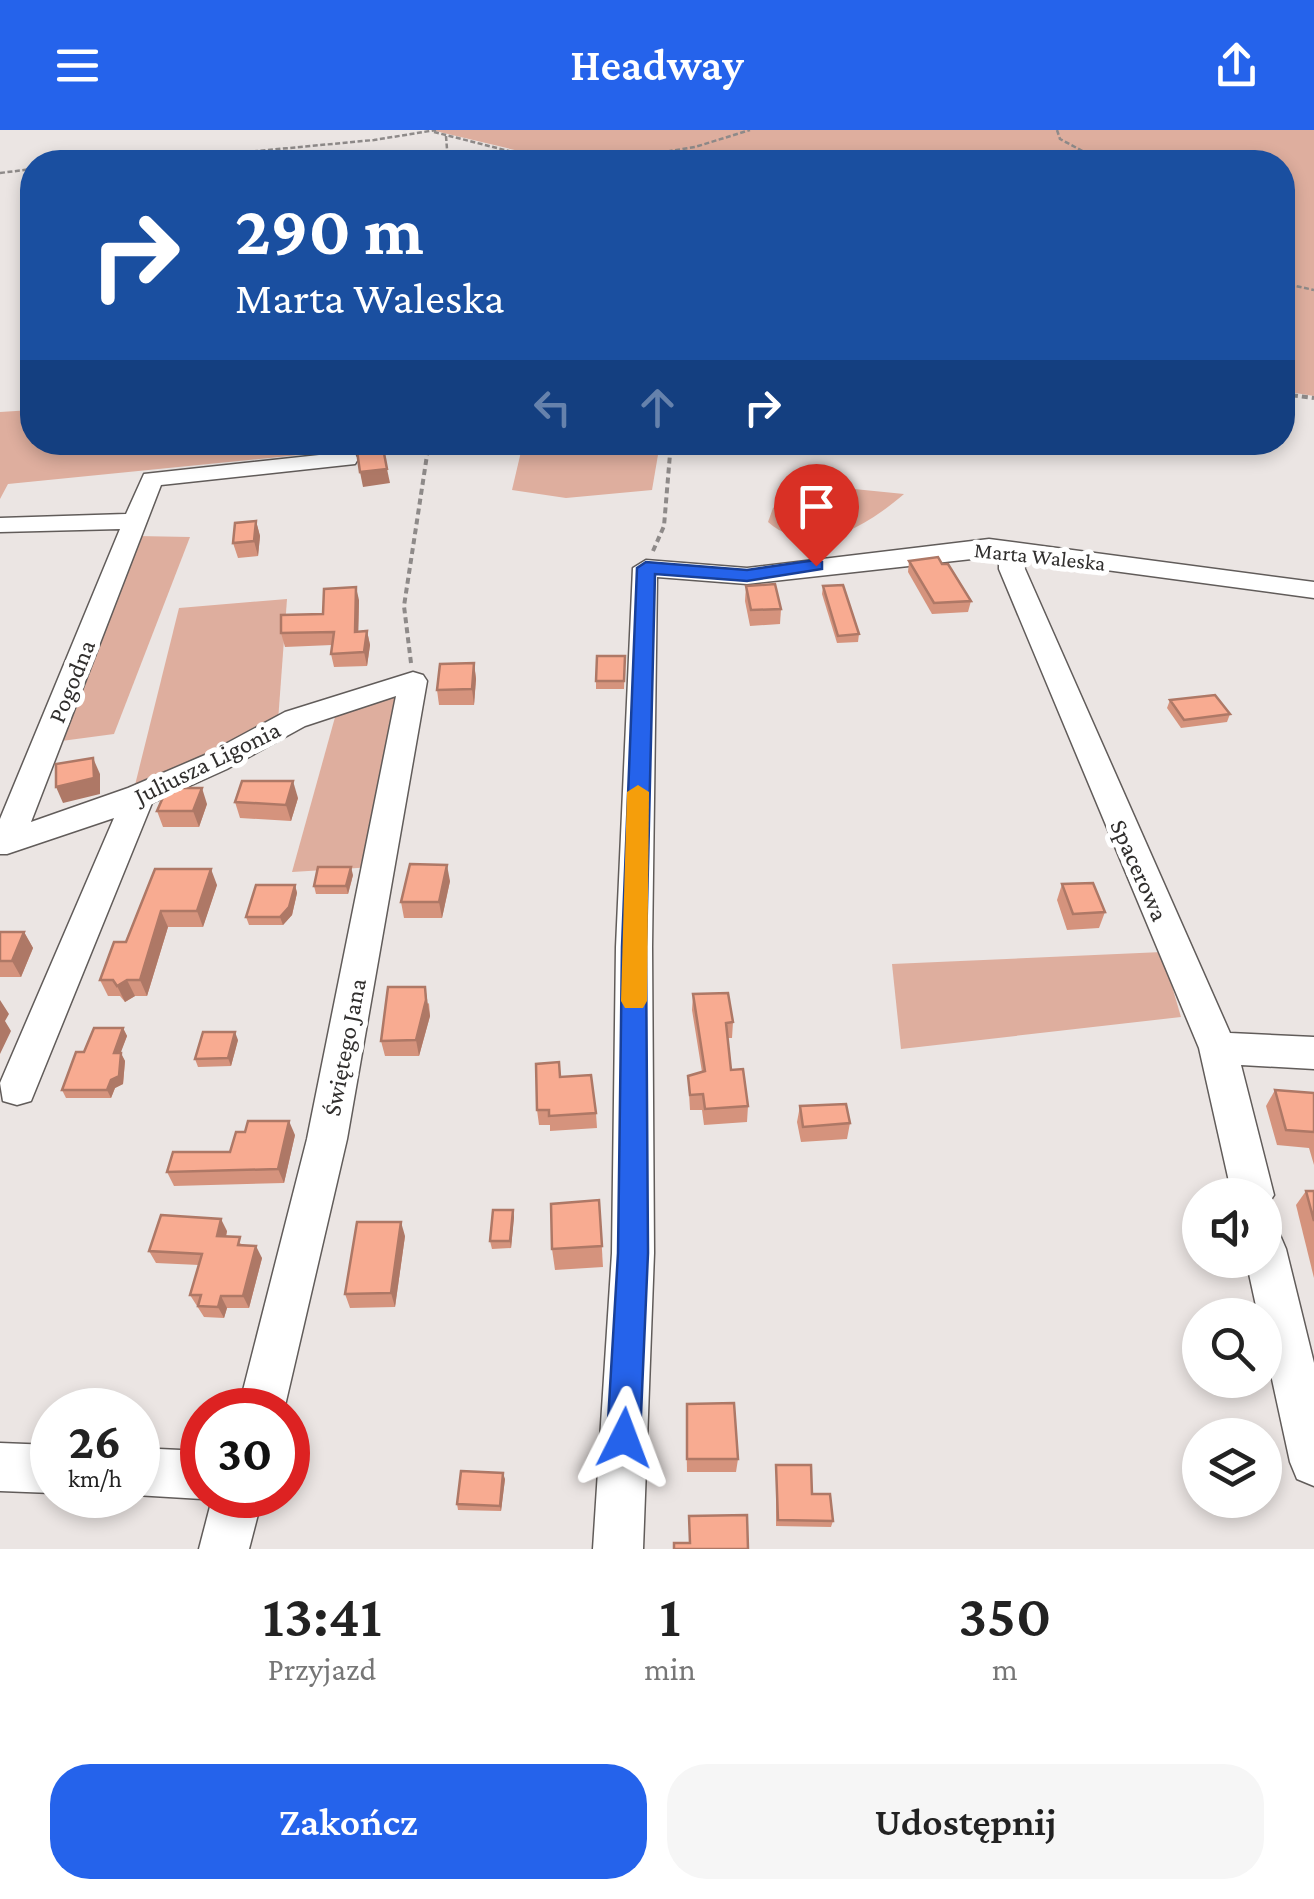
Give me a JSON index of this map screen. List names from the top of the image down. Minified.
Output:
{"streets":{"street":["Marta Waleska","Pogodna","Juliusza Ligonia","Spacerowa","Świętego Jana"]},"crossings":[["Marta Waleska","Spacerowa"],["Pogodna","Juliusza Ligonia"],["Juliusza Ligonia","Świętego Jana"]],"page":{"header":"Headway","turn":["290 m","Marta Waleska"],"speed":"26 km/h","limit":"30","eta":["13:41","Przyjazd","1","min","350","m"],"buttons":["Zakończ","Udostępnij"]}}
